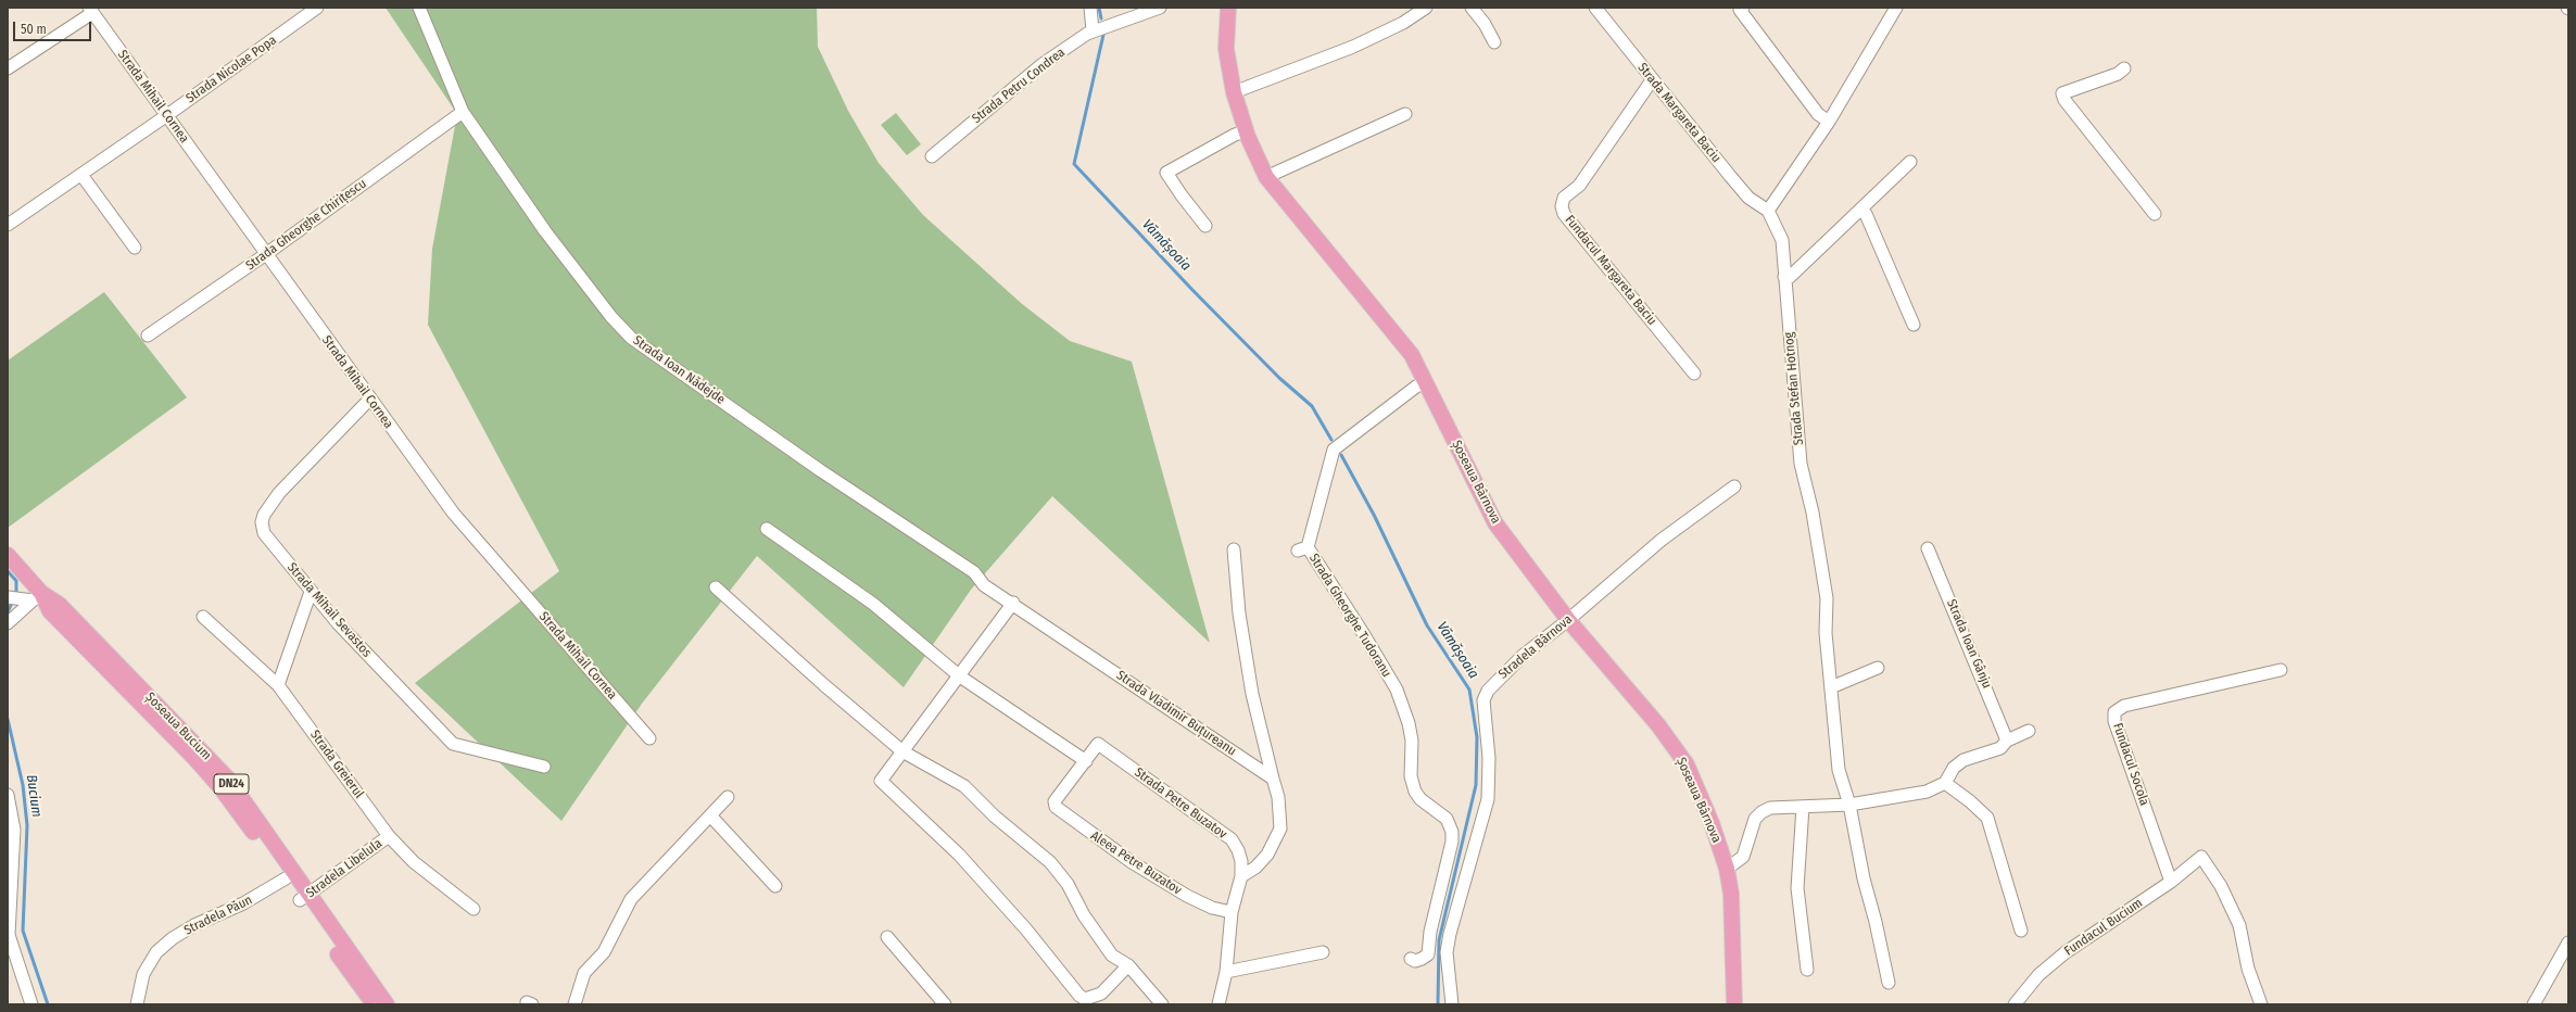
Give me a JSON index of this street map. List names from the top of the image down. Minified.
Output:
{"streets":{"main road":["Șoseaua Bârnova","Șoseaua Bucium","DN24"],"street":["Strada Nicolae Popa","Strada Petru Condrea","Strada Mihail Cornea","Strada Margareta Baciu","Strada Gheorghe Chirițescu","Fundacul Margareta Baciu","Strada Ioan Nădejde","Strada Stefan Hotnog","Strada Mihail Sevastos","Strada Gheorghe Tudoranu","Strada Ioan Gânju","Stradela Bârnova","Strada Vladimir Buțureanu","Strada Greierul","Fundacul Socola","Strada Petre Buzatov","Aleea Petre Buzatov","Stradela Libelula","Stradela Păun","Fundacul Bucium"]},"crossings":[["Strada Nicolae Popa","Strada Mihail Cornea"],["Strada Mihail Cornea","Strada Gheorghe Chirițescu"],["Strada Mihail Cornea","Strada Mihail Sevastos"],["Strada Margareta Baciu","Fundacul Margareta Baciu"],["Strada Margareta Baciu","Strada Stefan Hotnog"],["Strada Gheorghe Chirițescu","Strada Ioan Nădejde"],["Strada Ioan Nădejde","Strada Vladimir Buțureanu"],["Șoseaua Bârnova","Strada Gheorghe Tudoranu"],["Șoseaua Bârnova","Stradela Bârnova"],["Șoseaua Bucium","Stradela Libelula"],["Șoseaua Bucium","Stradela Păun"],["Strada Greierul","Stradela Libelula"],["Fundacul Socola","Fundacul Bucium"],["Strada Petre Buzatov","Aleea Petre Buzatov"]],"water":["Vămășoaia","Bucium"],"scale_bar":"50 m"}
